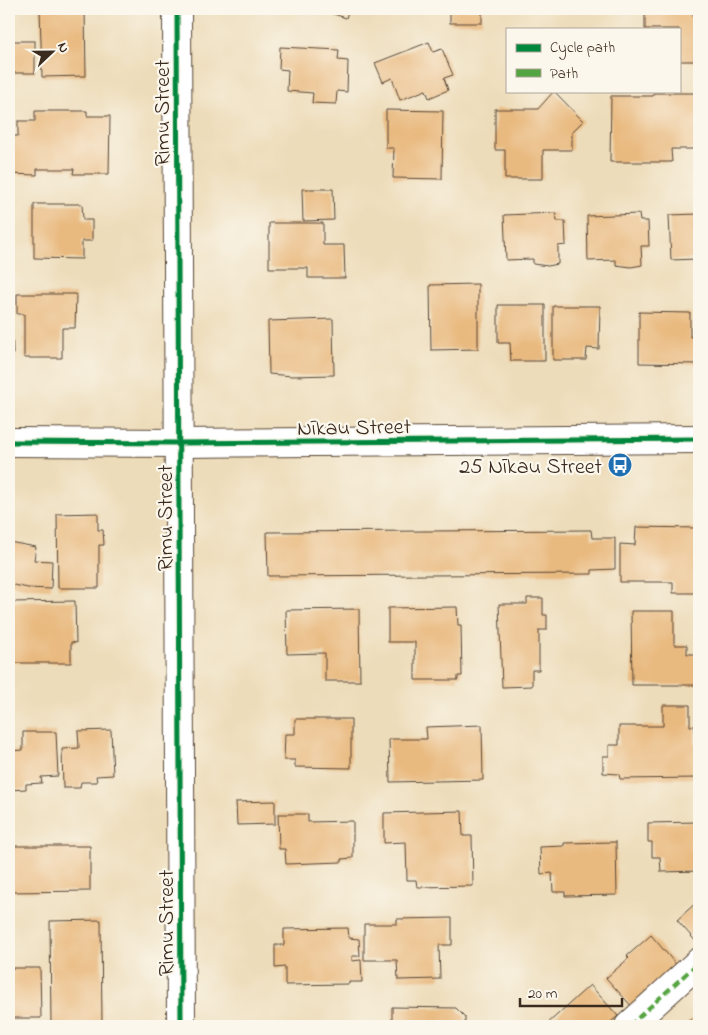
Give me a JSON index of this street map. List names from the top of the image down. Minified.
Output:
{"streets":{"street":["Rimu Street","Nīkau Street"]},"crossings":[["Rimu Street","Nīkau Street"]],"places":{"bus stop":["25 Nīkau Street"]},"legend":["Cycle path","Path"],"scale_bar":"20 m","north":"right"}
